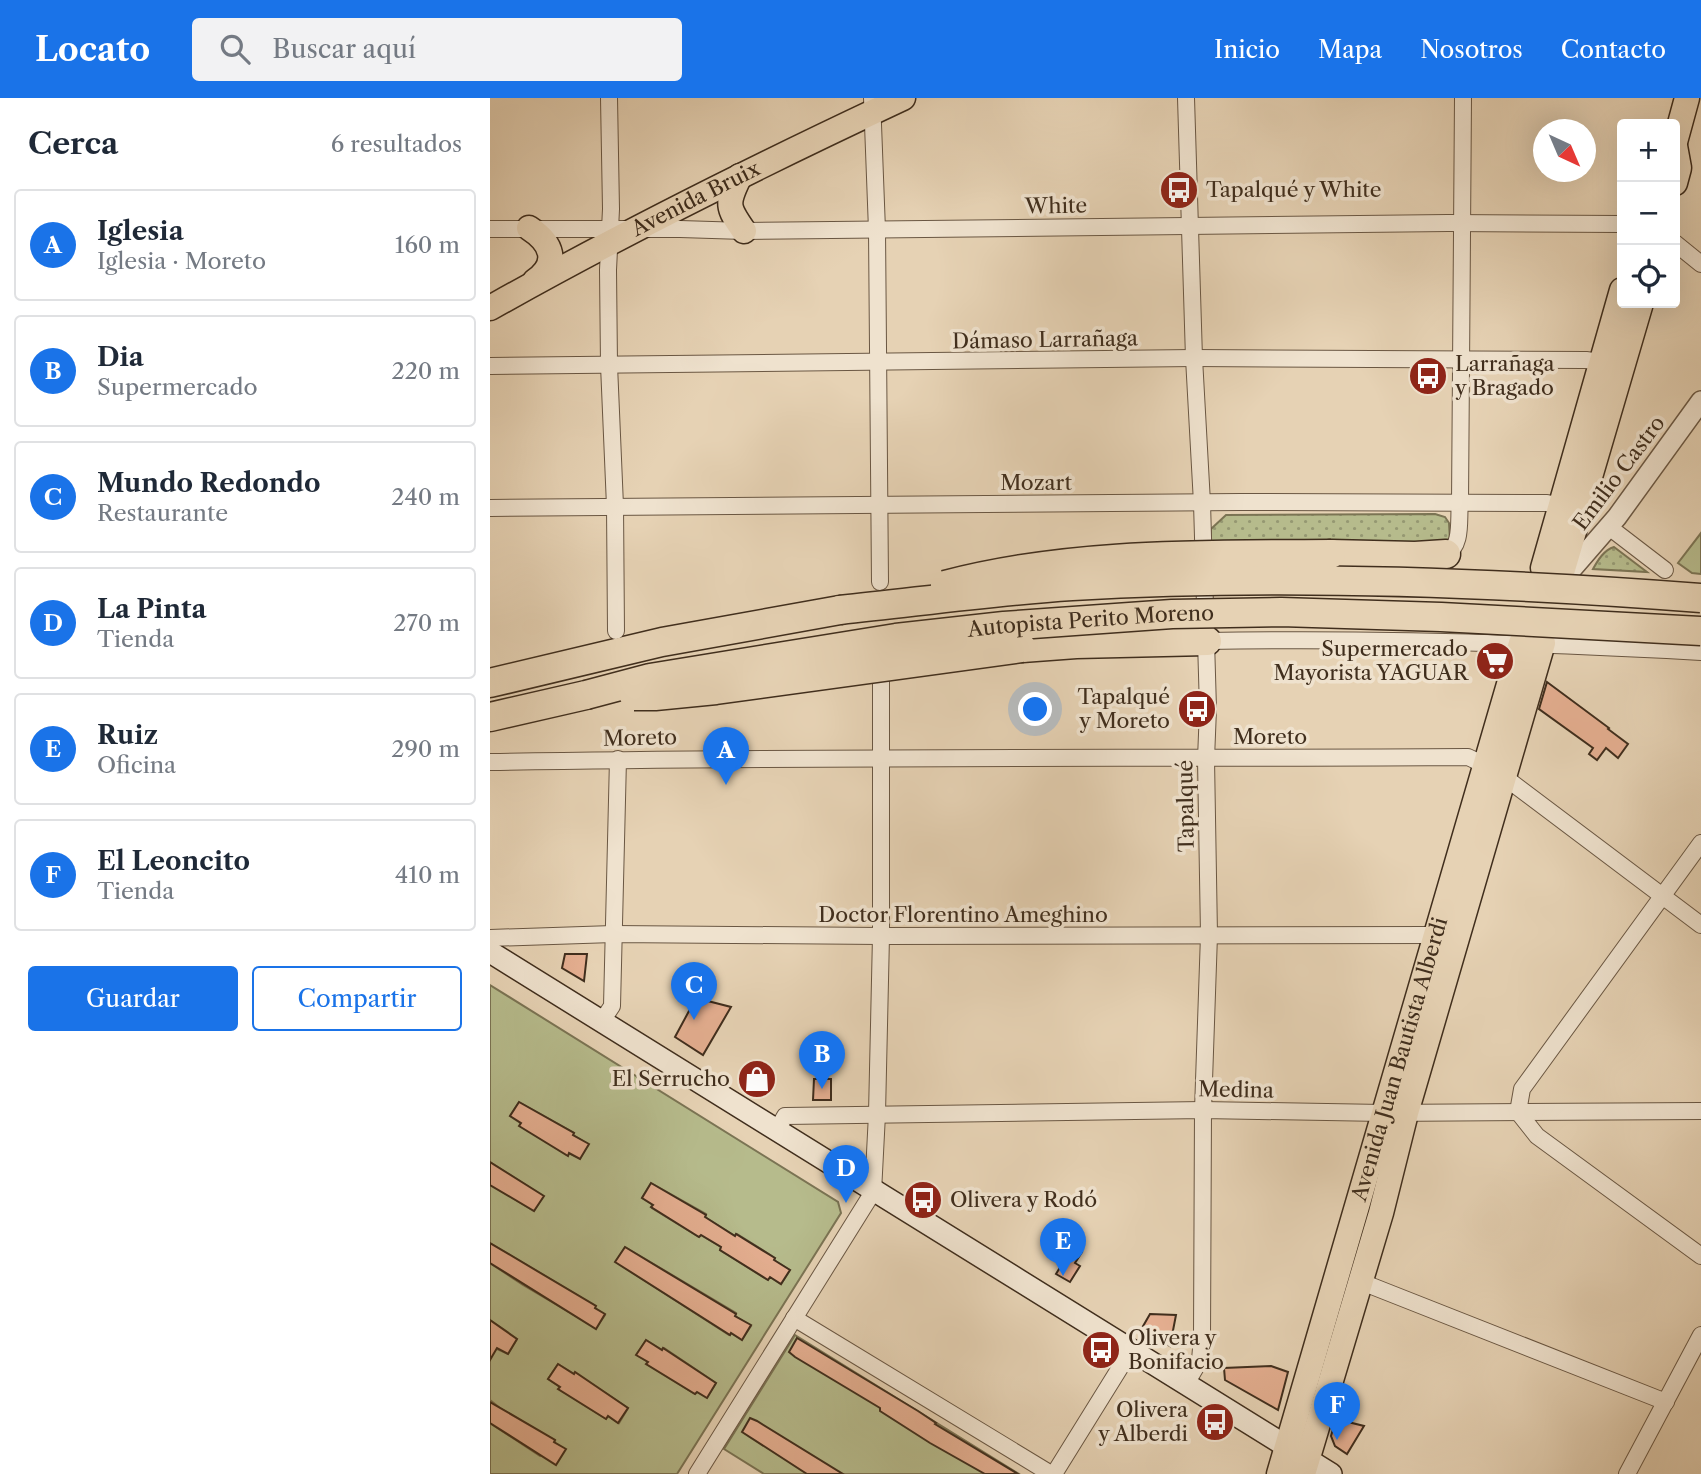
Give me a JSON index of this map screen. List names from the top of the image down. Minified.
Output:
{"streets":{"highway":["Autopista Perito Moreno"],"main road":["Avenida Bruix","Avenida Juan Bautista Alberdi"],"street":["White","Dámaso Larrañaga","Emilio Castro","Mozart","Moreto","Tapalqué","Doctor Florentino Ameghino","Medina"]},"crossings":[["Avenida Bruix","White"],["White","Tapalqué"],["Dámaso Larrañaga","Tapalqué"],["Mozart","Tapalqué"],["Moreto","Tapalqué"],["Moreto","Avenida Juan Bautista Alberdi"],["Tapalqué","Doctor Florentino Ameghino"],["Tapalqué","Medina"],["Doctor Florentino Ameghino","Avenida Juan Bautista Alberdi"],["Avenida Juan Bautista Alberdi","Medina"]],"places":{"bus stop":["Tapalqué y White","Larrañaga y Bragado","Tapalqué y Moreto","Olivera y Rodó","Olivera y Bonifacio","Olivera y Alberdi"],"supermarket":["Supermercado Mayorista YAGUAR"],"shop":["El Serrucho"]},"north":"bottom right","page":{"header":"Locato","search":"Buscar aquí","nav":["Inicio","Mapa","Nosotros","Contacto"],"heading":["Cerca","6 resultados"],"map_buttons":["+","−"],"list":[{"mark":"A","name":"Iglesia","note":"Iglesia · Moreto","value":"160 m"},{"mark":"B","name":"Dia","note":"Supermercado","value":"220 m"},{"mark":"C","name":"Mundo Redondo","note":"Restaurante","value":"240 m"},{"mark":"D","name":"La Pinta","note":"Tienda","value":"270 m"},{"mark":"E","name":"Ruiz","note":"Oficina","value":"290 m"},{"mark":"F","name":"El Leoncito","note":"Tienda","value":"410 m"}],"pins":["A","C","B","D","E","F"],"buttons":["Guardar","Compartir"]}}
